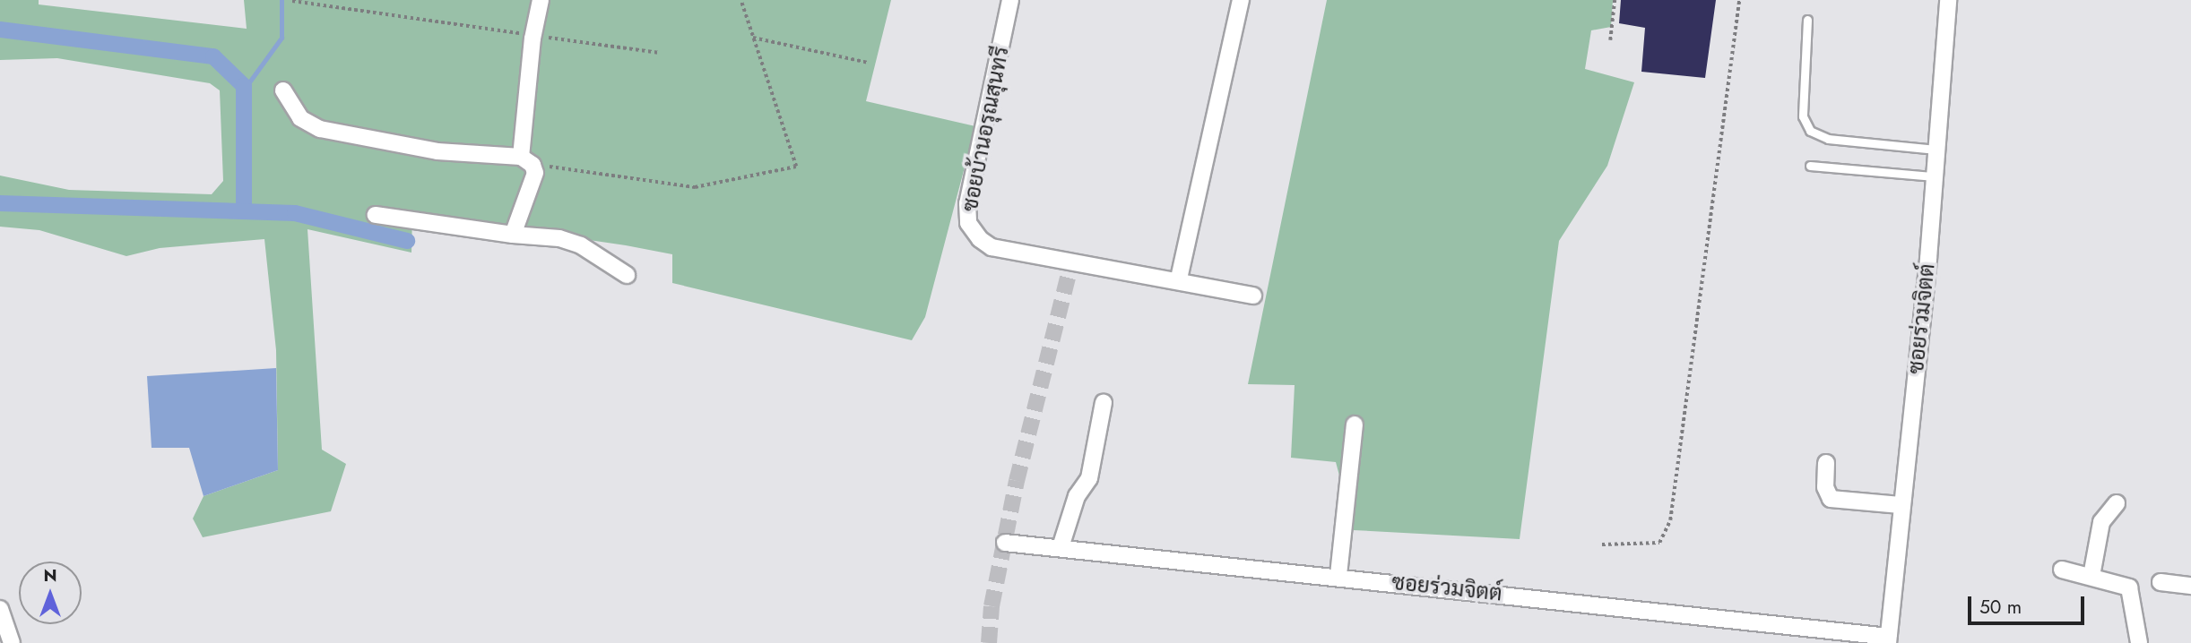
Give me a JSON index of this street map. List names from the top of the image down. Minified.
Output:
{"streets":{"street":["ซอยบ้านอรุณสุนทรี","ซอยร่วมจิตต์"]},"scale_bar":"50 m","north":"top"}
